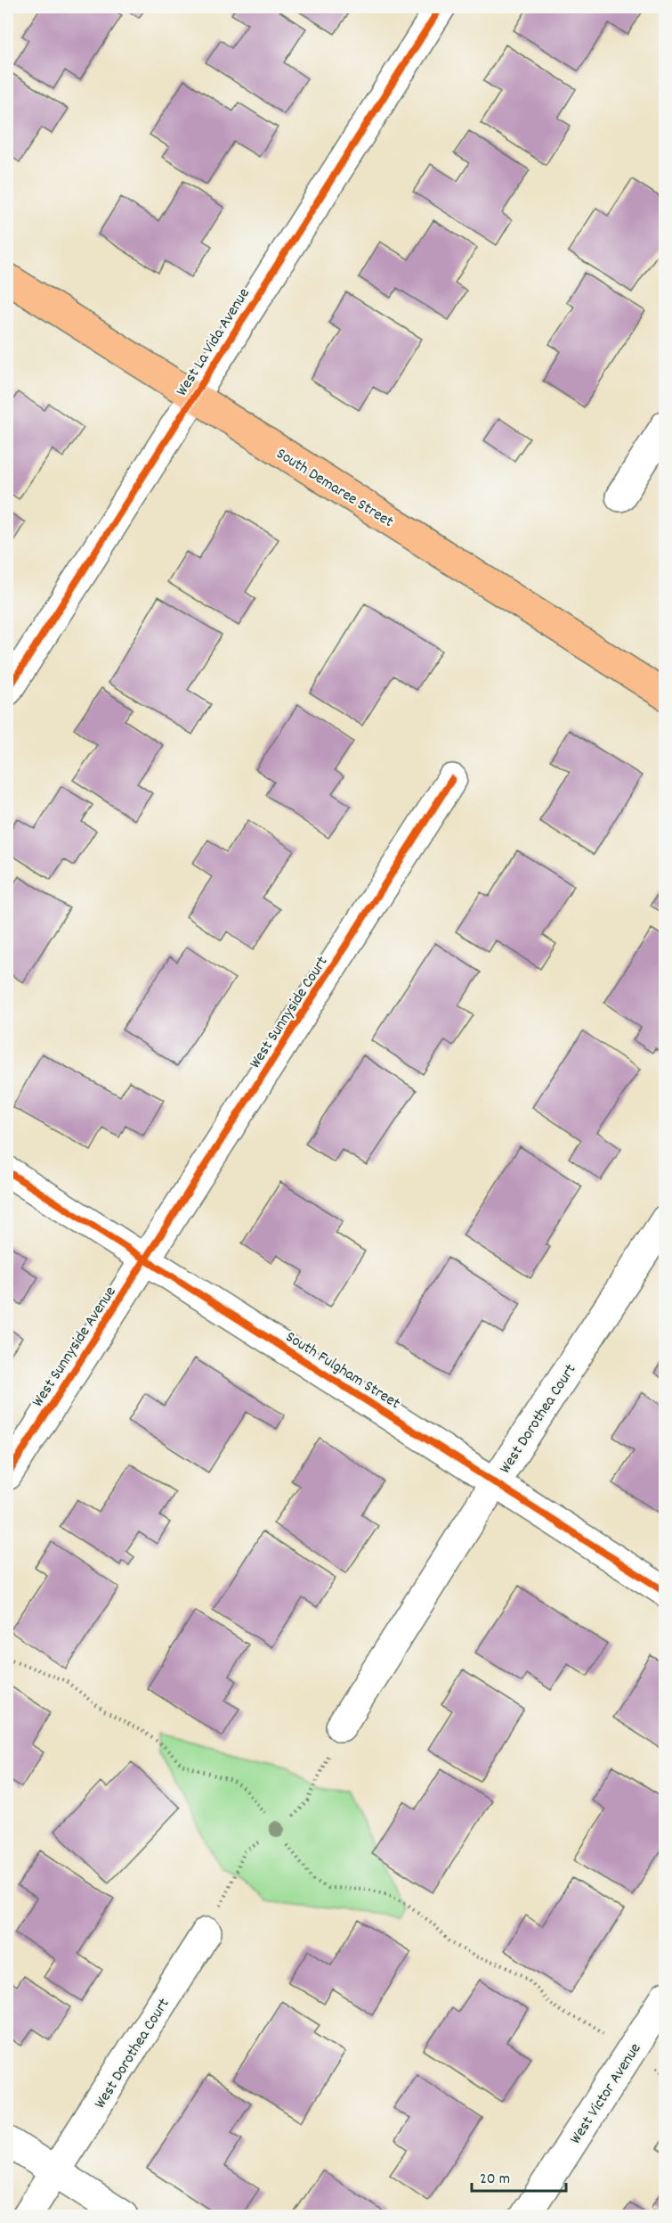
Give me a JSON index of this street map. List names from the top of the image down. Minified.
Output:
{"streets":{"main road":["South Demaree Street"],"street":["West La Vida Avenue","West Sunnyside Court","West Sunnyside Avenue","South Fulgham Street","West Dorothea Court","West Victor Avenue"]},"crossings":[["West La Vida Avenue","South Demaree Street"],["West Sunnyside Court","West Sunnyside Avenue"],["West Sunnyside Court","South Fulgham Street"],["West Sunnyside Avenue","South Fulgham Street"],["South Fulgham Street","West Dorothea Court"]],"scale_bar":"20 m"}
